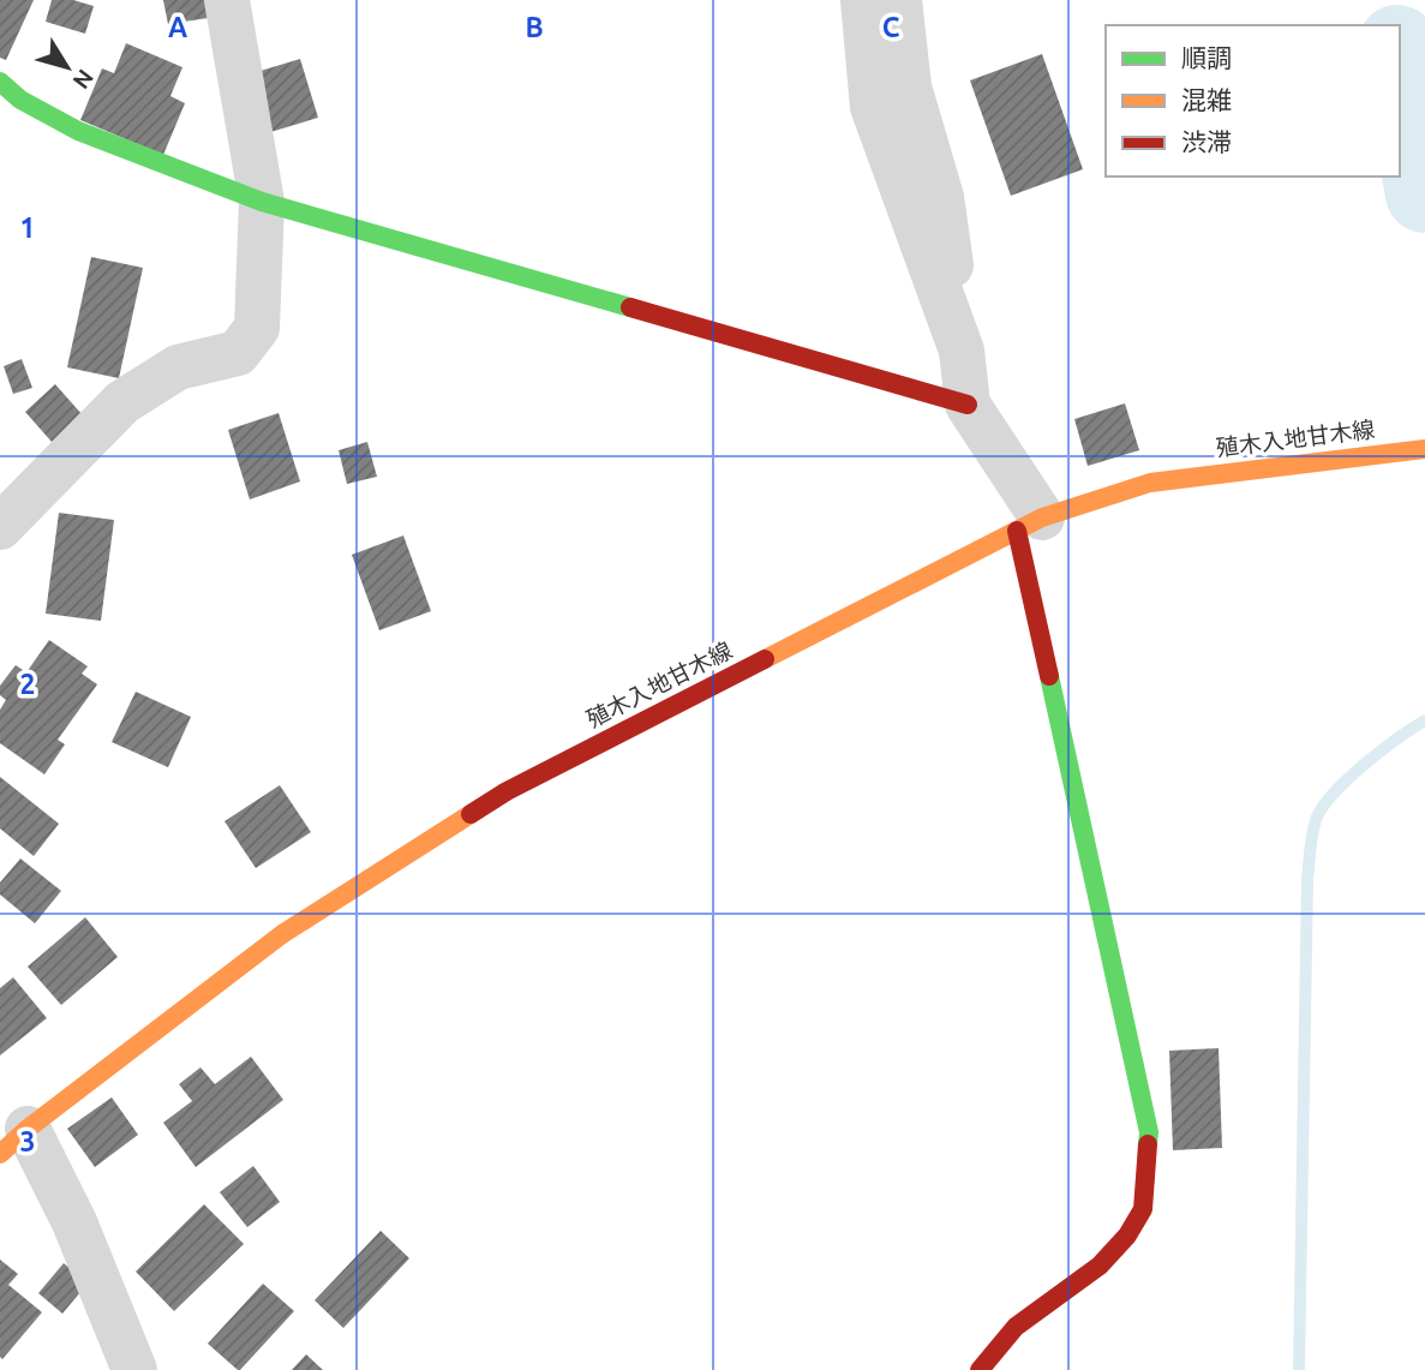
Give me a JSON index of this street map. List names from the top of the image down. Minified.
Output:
{"streets":{"street":["殖木入地甘木線"]},"legend":["順調","混雑","渋滞"],"north":"bottom right","grid":{"columns":["A","B","C"],"rows":["1","2","3"]}}
